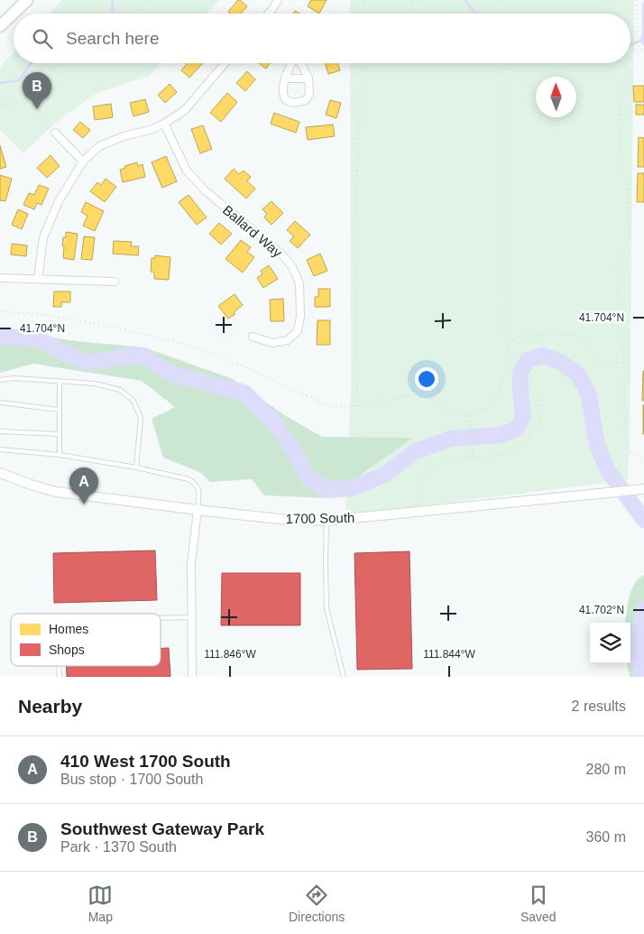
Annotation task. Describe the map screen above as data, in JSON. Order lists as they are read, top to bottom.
{
  "streets": {
    "street": ["Ballard Way", "1700 South"]
  },
  "legend": ["Homes", "Shops"],
  "north": "top",
  "page": {
    "search": "Search here",
    "pins": ["B", "A"],
    "heading": ["Nearby", "2 results"],
    "list": [
      {
        "mark": "A",
        "name": "410 West 1700 South",
        "note": "Bus stop · 1700 South",
        "value": "280 m"
      },
      {
        "mark": "B",
        "name": "Southwest Gateway Park",
        "note": "Park · 1370 South",
        "value": "360 m"
      }
    ],
    "nav": ["Map", "Directions", "Saved"]
  },
  "coordinates": [
    "41.704°N",
    "41.702°N",
    "111.846°W",
    "111.844°W"
  ]
}
